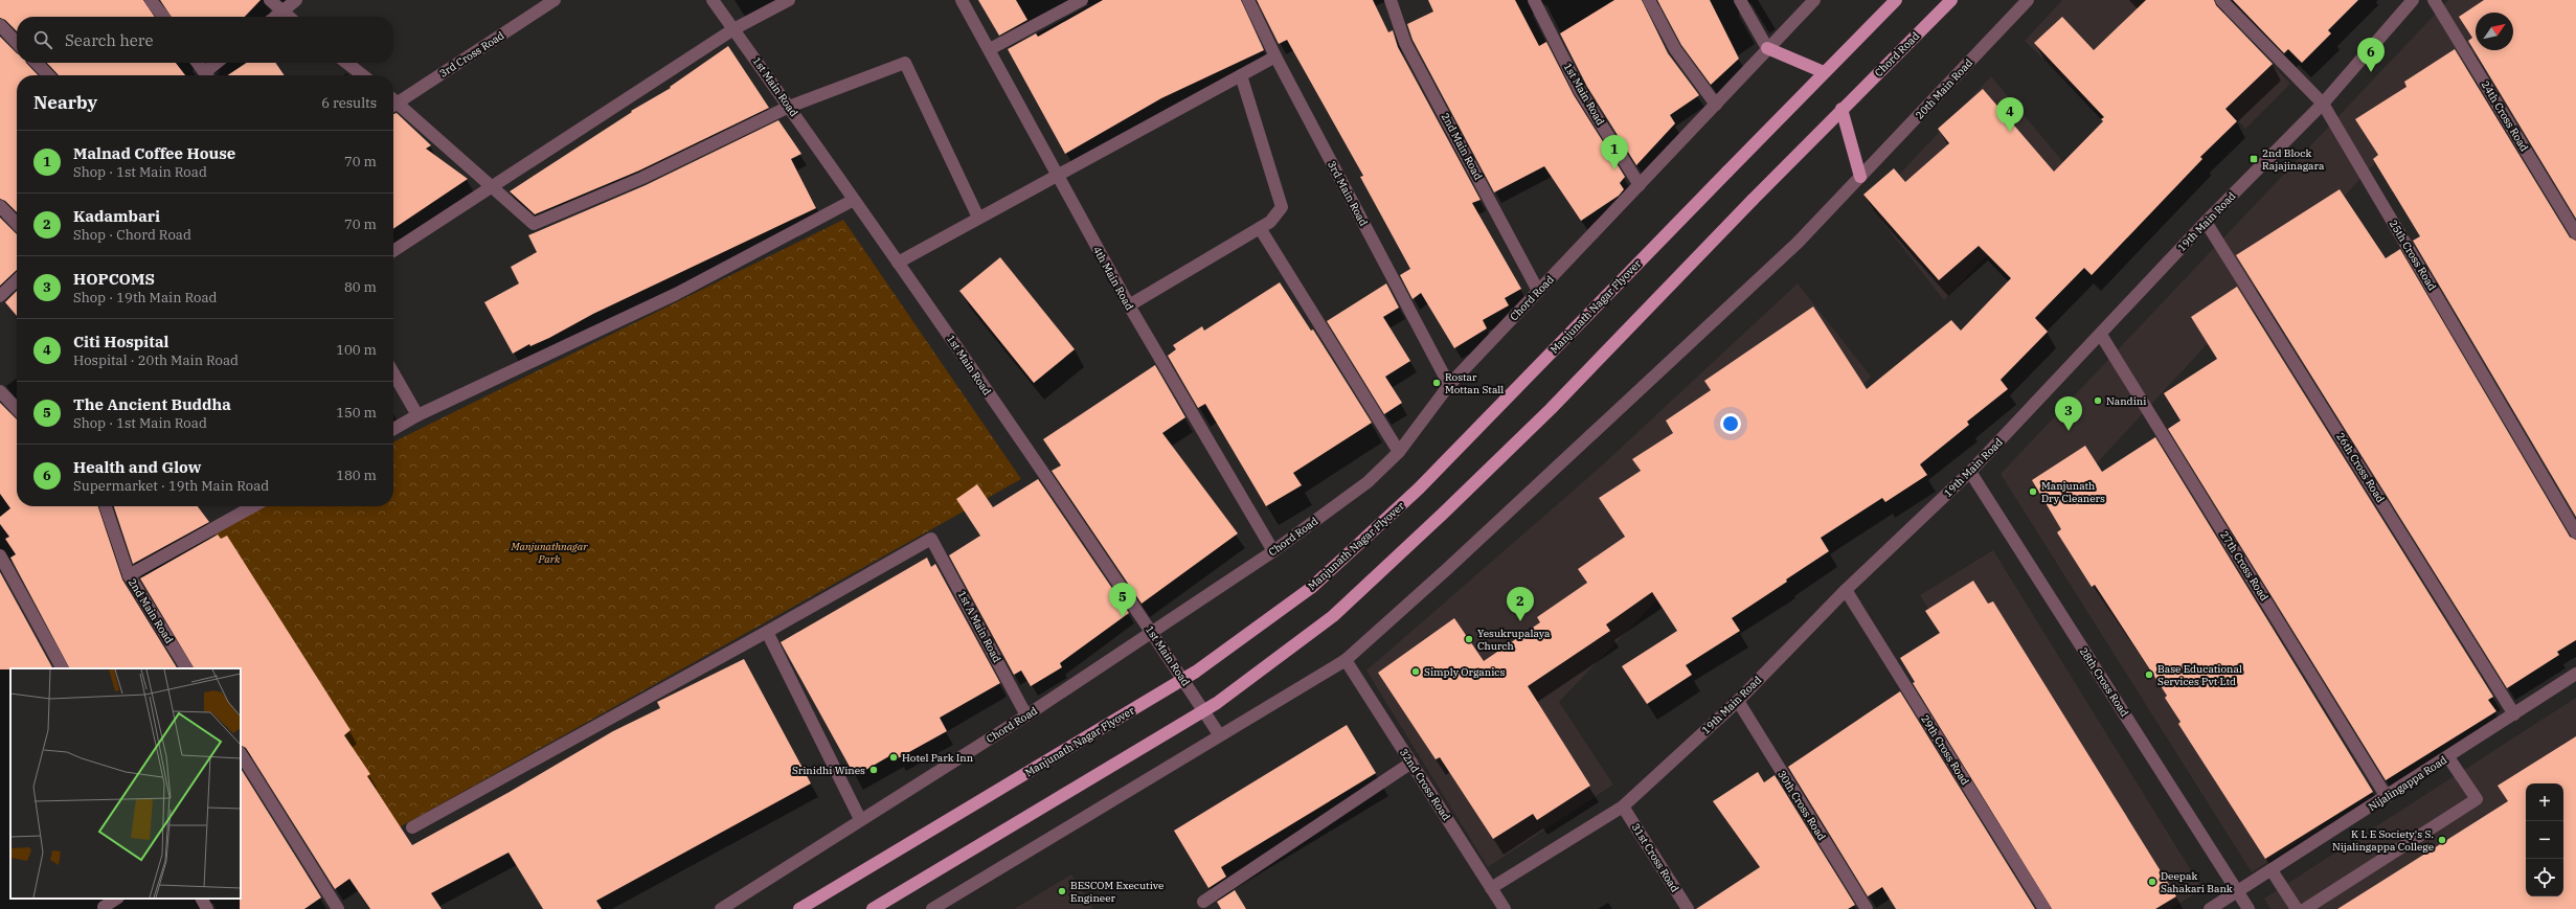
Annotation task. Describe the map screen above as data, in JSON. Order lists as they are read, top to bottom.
{
  "streets": {
    "main road": ["Chord Road", "Manjunath Nagar Flyover"],
    "street": [
      "3rd Cross Road",
      "1st Main Road",
      "20th Main Road",
      "24th Cross Road",
      "2nd Main Road",
      "3rd Main Road",
      "19th Main Road",
      "25th Cross Road",
      "4th Main Road",
      "26th Cross Road",
      "27th Cross Road",
      "1st A Main Road",
      "28th Cross Road",
      "29th Cross Road",
      "Nijalingappa Road",
      "32nd Cross Road",
      "30th Cross Road",
      "31st Cross Road"
    ]
  },
  "crossings": [
    ["Chord Road", "1st Main Road"],
    ["Chord Road", "2nd Main Road"],
    ["Chord Road", "3rd Main Road"],
    ["Chord Road", "4th Main Road"],
    ["Chord Road", "1st A Main Road"],
    ["19th Main Road", "25th Cross Road"],
    ["19th Main Road", "26th Cross Road"],
    ["19th Main Road", "27th Cross Road"],
    ["19th Main Road", "28th Cross Road"],
    ["19th Main Road", "29th Cross Road"],
    ["19th Main Road", "32nd Cross Road"],
    ["19th Main Road", "30th Cross Road"],
    ["19th Main Road", "31st Cross Road"],
    ["26th Cross Road", "Nijalingappa Road"],
    ["27th Cross Road", "Nijalingappa Road"],
    ["28th Cross Road", "Nijalingappa Road"]
  ],
  "parks": ["Manjunathnagar Park"],
  "places": {
    "transit": ["2nd Block Rajajinagara"],
    "other": [
      "Rostar Mottan Stall",
      "Nandini",
      "Manjunath Dry Cleaners",
      "Yesukrupalaya Church",
      "Simply Organics",
      "Base Educational Services Pvt Ltd",
      "Hotel Park Inn",
      "Srinidhi Wines",
      "K L E Society's S. Nijalingappa College",
      "Deepak Sahakari Bank",
      "BESCOM Executive Engineer"
    ]
  },
  "north": "top right",
  "page": {
    "search": "Search here",
    "pins": [
      "6",
      "4",
      "1",
      "3",
      "5",
      "2"
    ],
    "heading": ["Nearby", "6 results"],
    "list": [
      {
        "mark": "1",
        "name": "Malnad Coffee House",
        "note": "Shop · 1st Main Road",
        "value": "70 m"
      },
      {
        "mark": "2",
        "name": "Kadambari",
        "note": "Shop · Chord Road",
        "value": "70 m"
      },
      {
        "mark": "3",
        "name": "HOPCOMS",
        "note": "Shop · 19th Main Road",
        "value": "80 m"
      },
      {
        "mark": "4",
        "name": "Citi Hospital",
        "note": "Hospital · 20th Main Road",
        "value": "100 m"
      },
      {
        "mark": "5",
        "name": "The Ancient Buddha",
        "note": "Shop · 1st Main Road",
        "value": "150 m"
      },
      {
        "mark": "6",
        "name": "Health and Glow",
        "note": "Supermarket · 19th Main Road",
        "value": "180 m"
      }
    ],
    "map_buttons": ["+", "−"]
  }
}
